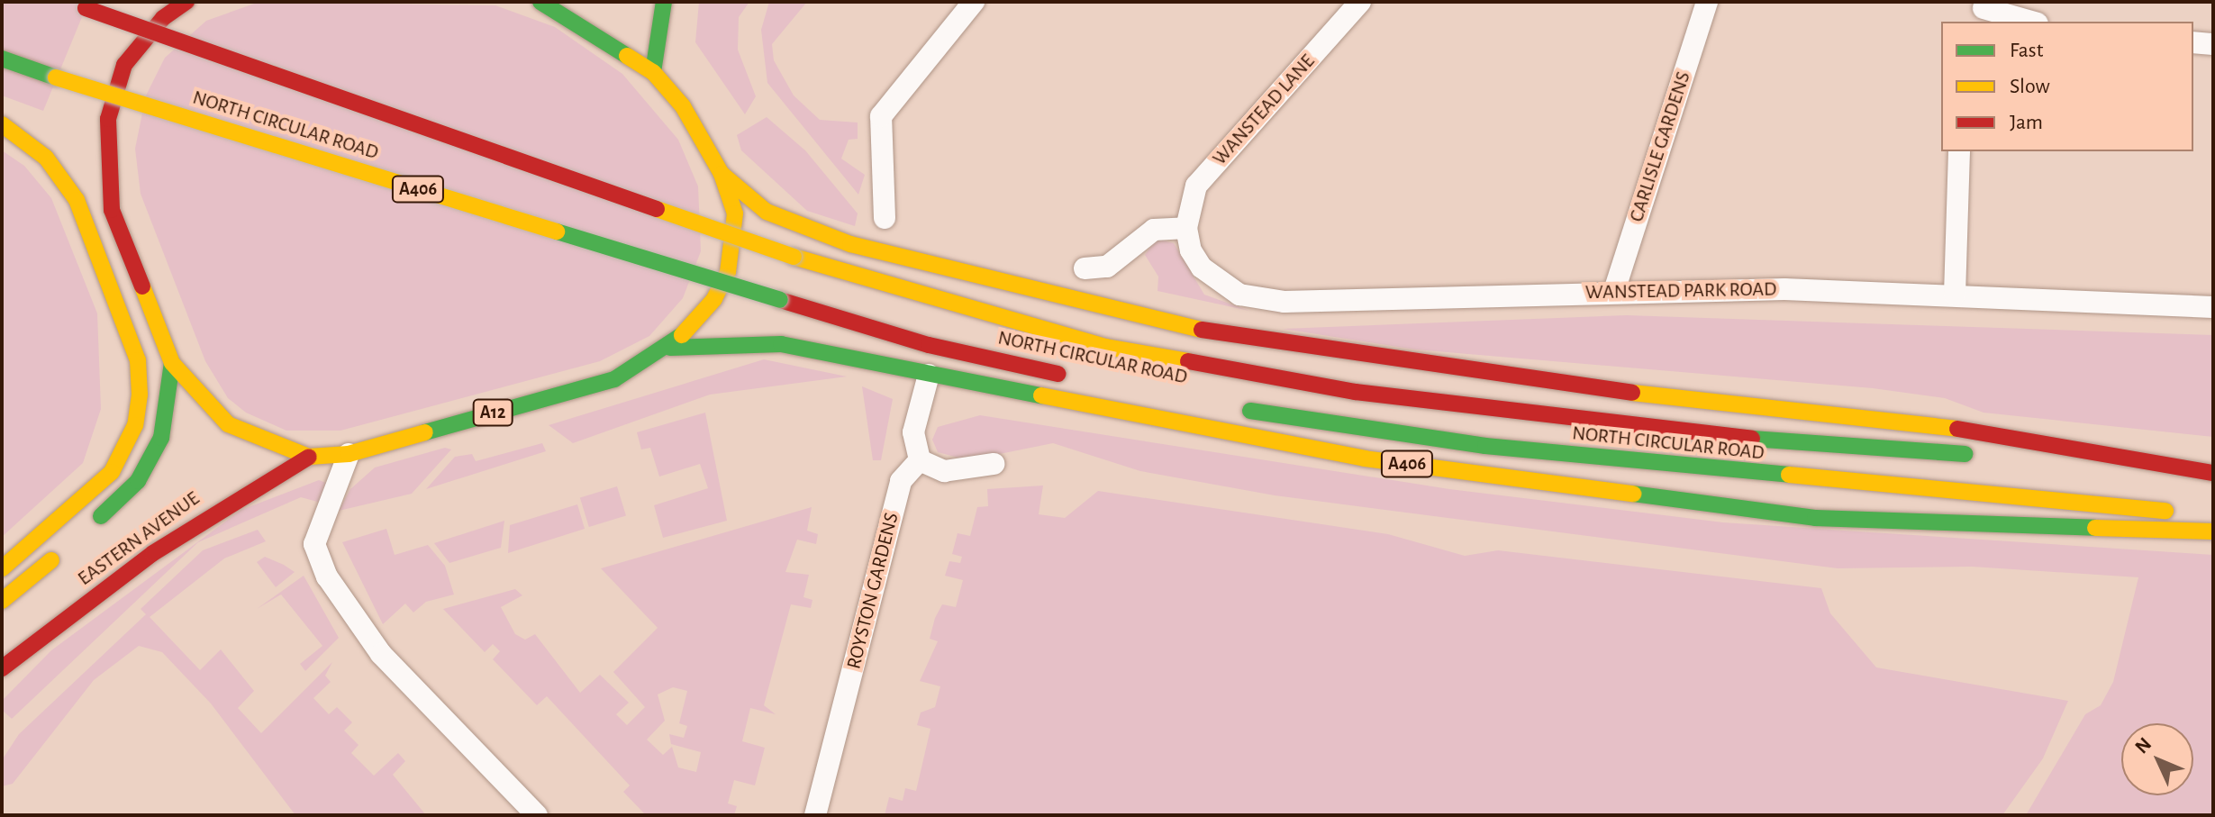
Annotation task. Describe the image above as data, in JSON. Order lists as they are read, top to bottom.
{
  "streets": {
    "highway": [
      "NORTH CIRCULAR ROAD",
      "A406",
      "A12",
      "EASTERN AVENUE"
    ],
    "street": [
      "WANSTEAD LANE",
      "CARLISLE GARDENS",
      "WANSTEAD PARK ROAD",
      "ROYSTON GARDENS"
    ]
  },
  "crossings": [
    ["WANSTEAD LANE", "WANSTEAD PARK ROAD"],
    ["CARLISLE GARDENS", "WANSTEAD PARK ROAD"],
    ["A406", "A12"],
    ["A12", "EASTERN AVENUE"]
  ],
  "legend": ["Fast", "Slow", "Jam"],
  "north": "top left"
}
